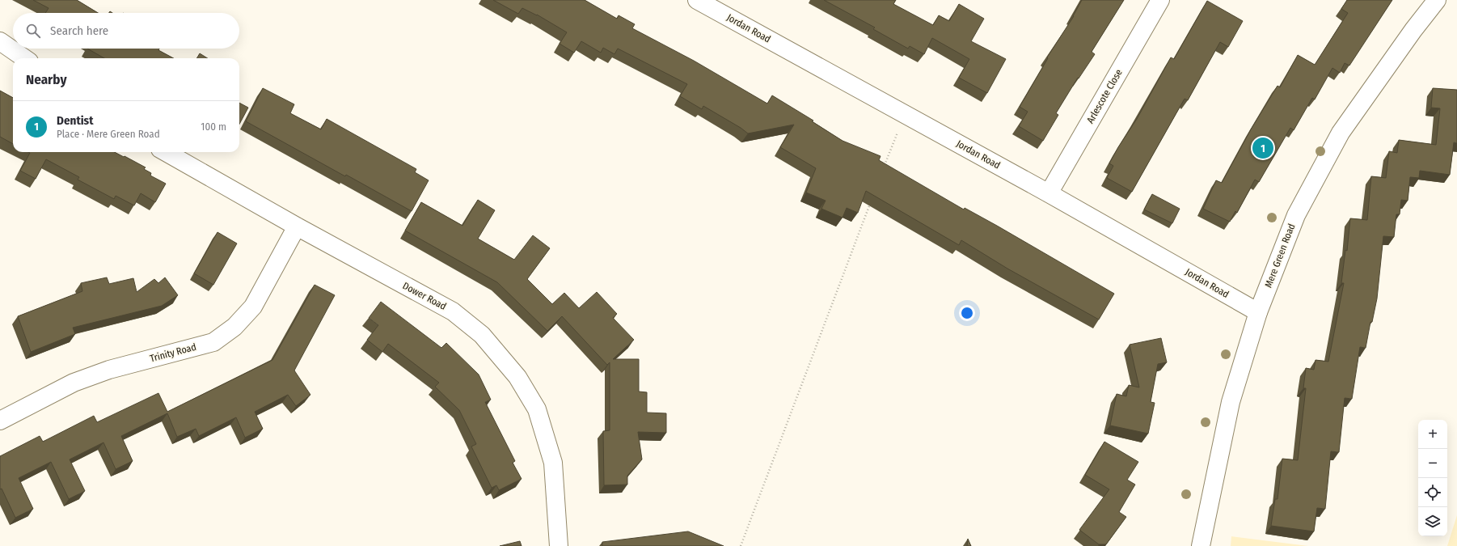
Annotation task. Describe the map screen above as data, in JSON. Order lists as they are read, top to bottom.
{
  "streets": {
    "street": [
      "Jordan Road",
      "Arlescote Close",
      "Mere Green Road",
      "Dower Road",
      "Trinity Road"
    ]
  },
  "crossings": [
    ["Jordan Road", "Arlescote Close"],
    ["Jordan Road", "Mere Green Road"],
    ["Dower Road", "Trinity Road"]
  ],
  "page": {
    "search": "Search here",
    "heading": "Nearby",
    "list": [
      {
        "mark": "1",
        "name": "Dentist",
        "note": "Place · Mere Green Road",
        "value": "100 m"
      }
    ],
    "pins": "1",
    "map_buttons": ["+", "−"]
  }
}
